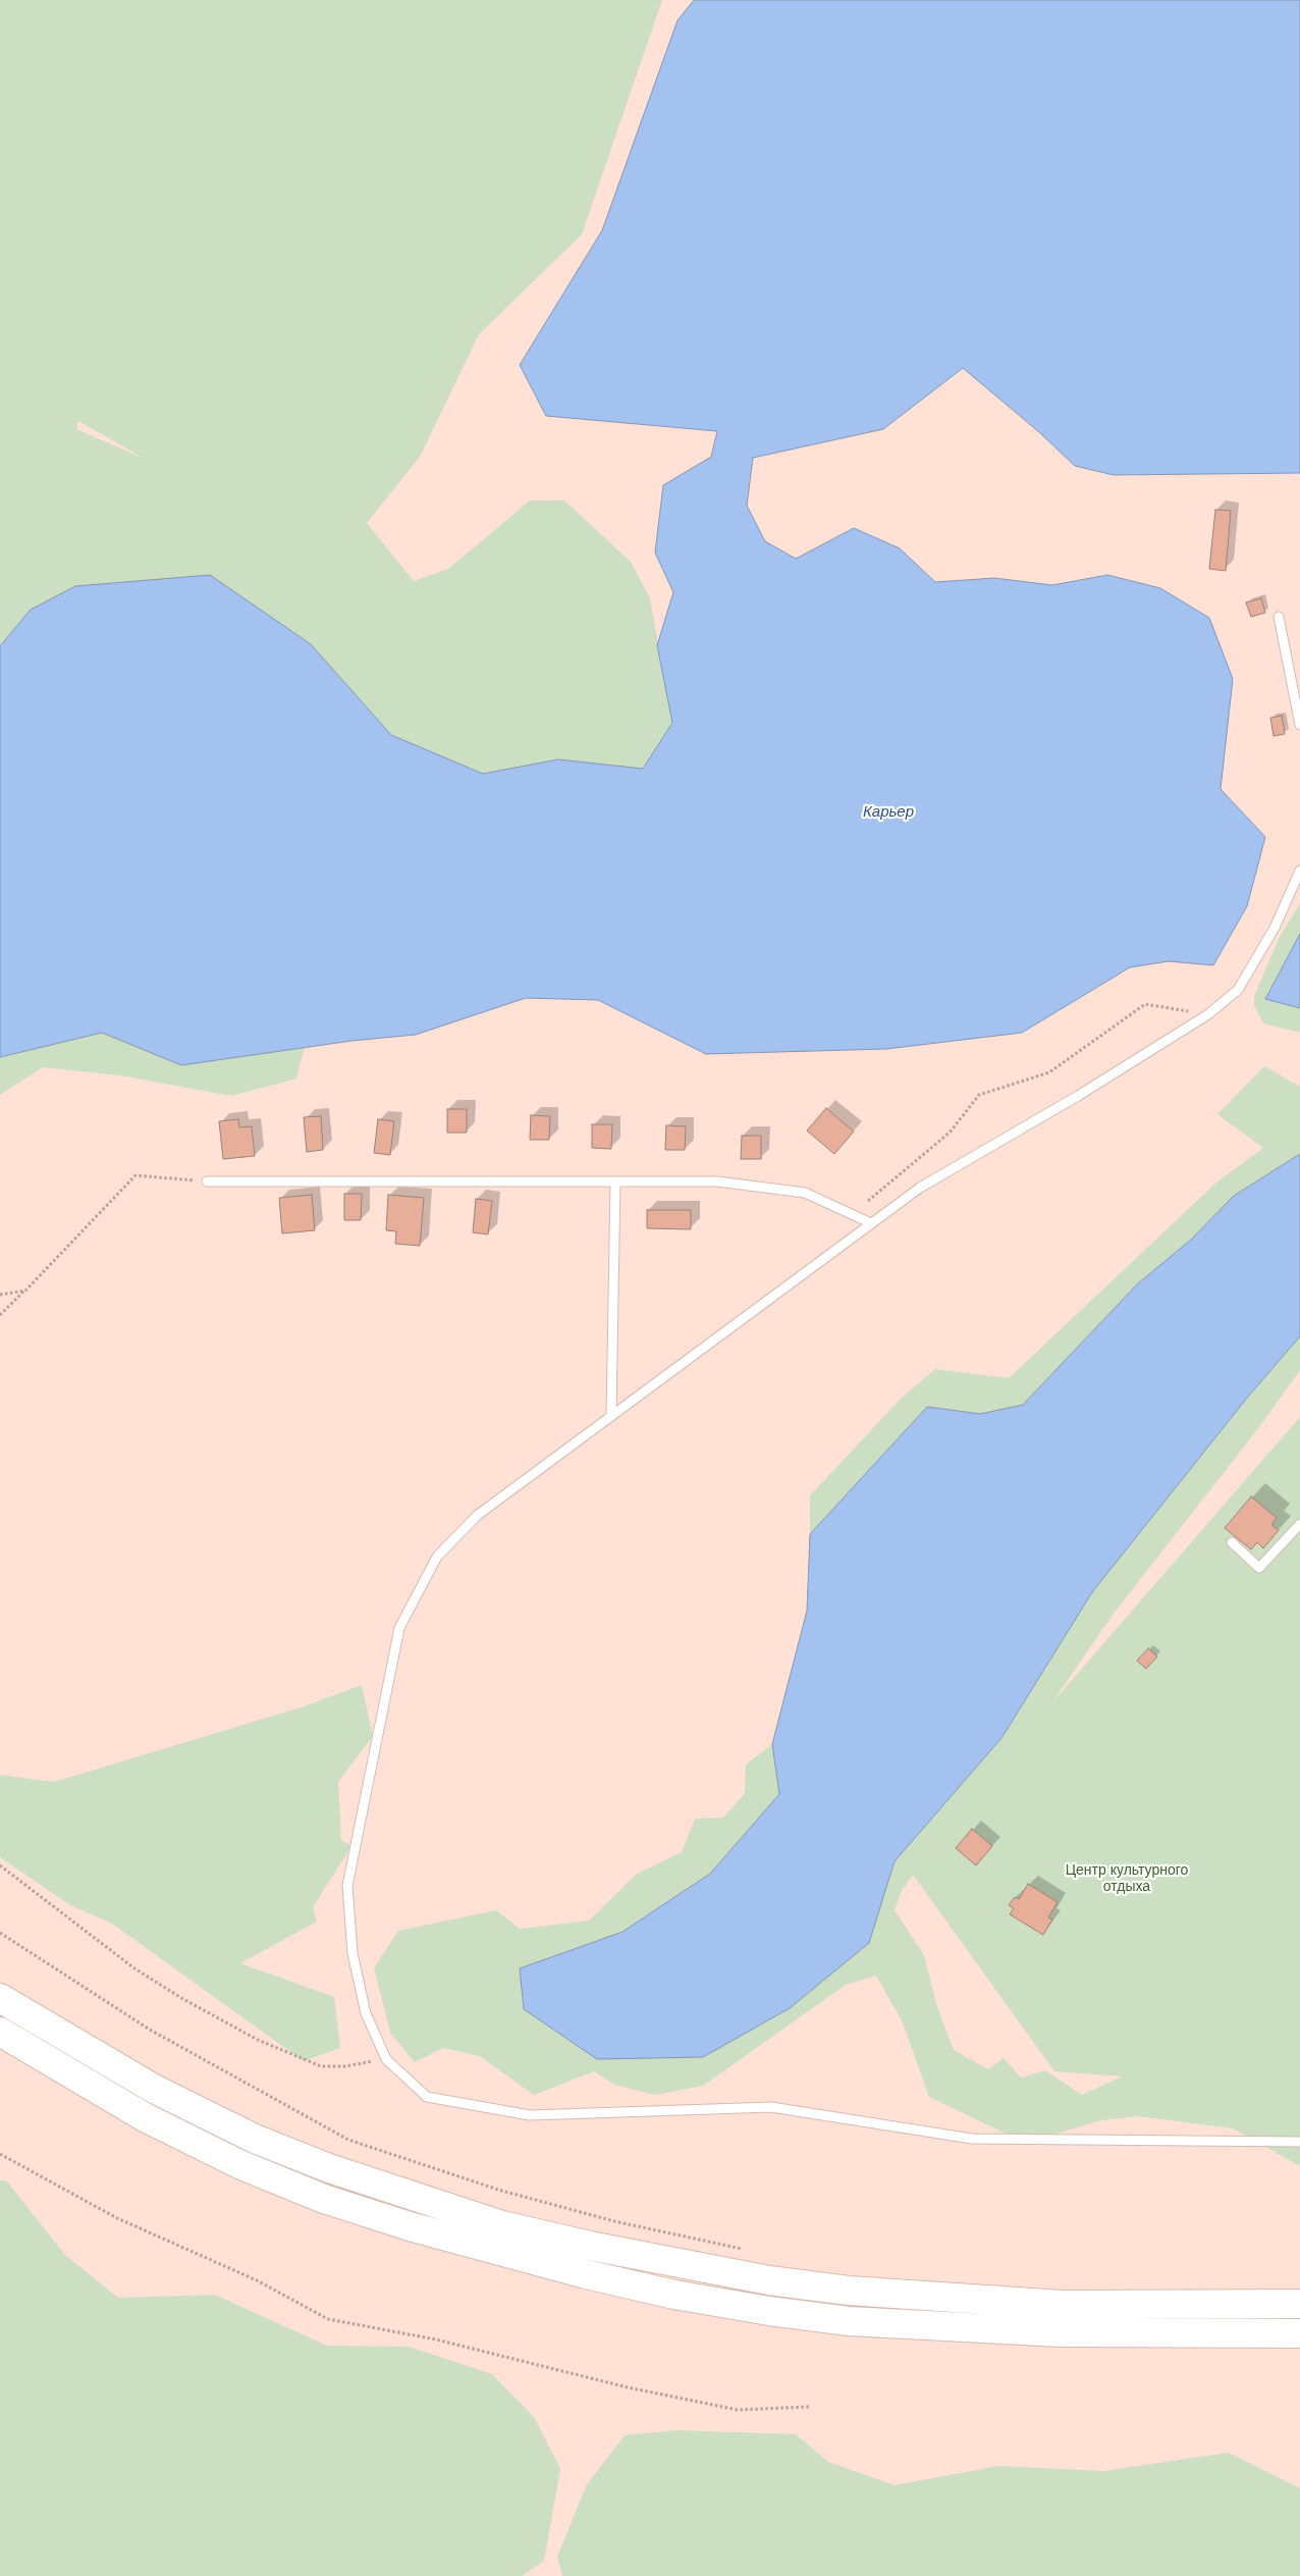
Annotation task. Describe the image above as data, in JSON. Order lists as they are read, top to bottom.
{
  "water": ["Карьер"],
  "parks": ["Центр культурного отдыха"]
}
